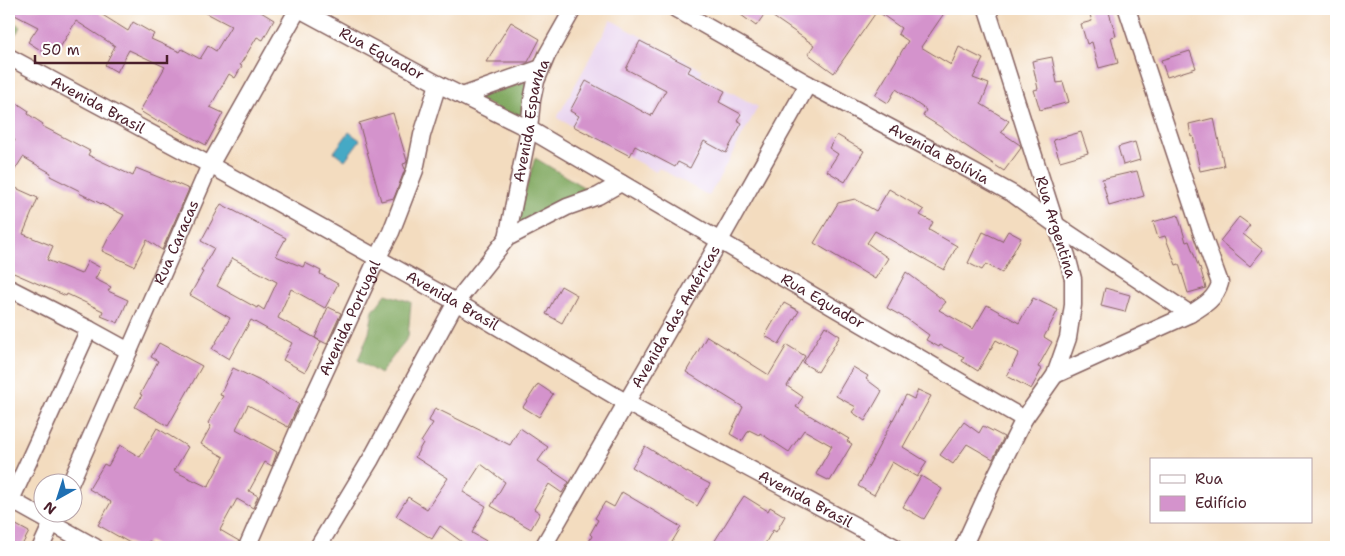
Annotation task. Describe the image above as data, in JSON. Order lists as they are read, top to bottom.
{
  "streets": {
    "street": [
      "Rua Equador",
      "Avenida Brasil",
      "Avenida Espanha",
      "Avenida Bolívia",
      "Rua Argentina",
      "Rua Caracas",
      "Avenida das Américas",
      "Avenida Portugal"
    ]
  },
  "crossings": [
    ["Rua Equador", "Avenida Espanha"],
    ["Rua Equador", "Rua Argentina"],
    ["Rua Equador", "Rua Caracas"],
    ["Rua Equador", "Avenida das Américas"],
    ["Rua Equador", "Avenida Portugal"],
    ["Avenida Brasil", "Rua Caracas"],
    ["Avenida Brasil", "Avenida das Américas"],
    ["Avenida Brasil", "Avenida Portugal"],
    ["Avenida Bolívia", "Rua Argentina"],
    ["Avenida Bolívia", "Avenida das Américas"]
  ],
  "legend": ["Rua", "Edifício"],
  "scale_bar": "50 m",
  "north": "bottom left"
}
